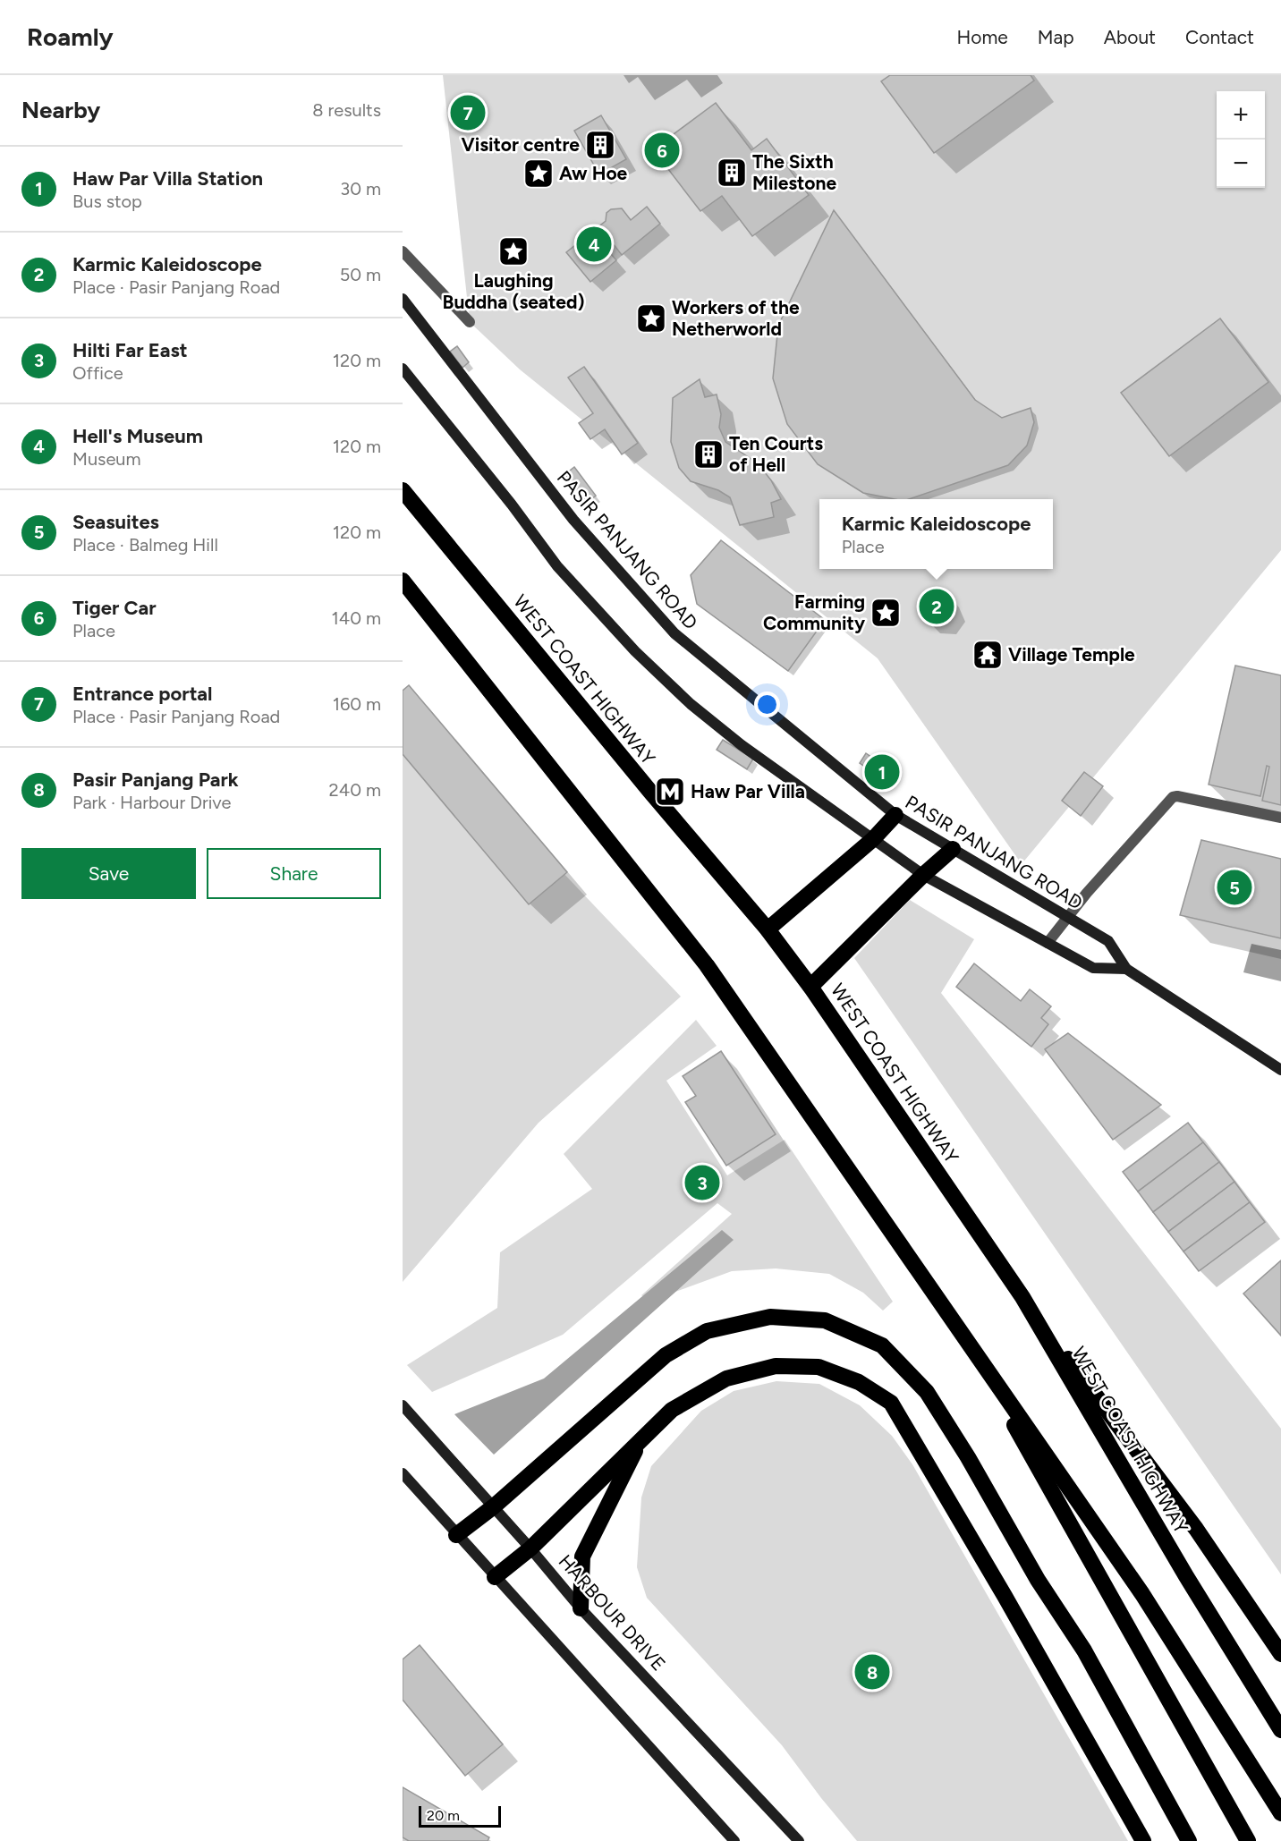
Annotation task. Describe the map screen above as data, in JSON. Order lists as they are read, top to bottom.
{
  "streets": {
    "highway": ["WEST COAST HIGHWAY"],
    "main road": ["PASIR PANJANG ROAD", "HARBOUR DRIVE"]
  },
  "places": {
    "building": ["Visitor centre", "The Sixth Milestone", "Ten Courts of Hell"],
    "place": [
      "Aw Hoe",
      "Laughing Buddha (seated)",
      "Workers of the Netherworld",
      "Farming Community"
    ],
    "temple": ["Village Temple"],
    "metro station": ["Haw Par Villa"]
  },
  "scale_bar": "20 m",
  "page": {
    "header": "Roamly",
    "nav": [
      "Home",
      "Map",
      "About",
      "Contact"
    ],
    "heading": ["Nearby", "8 results"],
    "map_buttons": ["+", "−"],
    "pins": [
      "7",
      "6",
      "4",
      "2",
      "1",
      "5",
      "3",
      "8"
    ],
    "list": [
      {
        "mark": "1",
        "name": "Haw Par Villa Station",
        "note": "Bus stop",
        "value": "30 m"
      },
      {
        "mark": "2",
        "name": "Karmic Kaleidoscope",
        "note": "Place · Pasir Panjang Road",
        "value": "50 m"
      },
      {
        "mark": "3",
        "name": "Hilti Far East",
        "note": "Office",
        "value": "120 m"
      },
      {
        "mark": "4",
        "name": "Hell's Museum",
        "note": "Museum",
        "value": "120 m"
      },
      {
        "mark": "5",
        "name": "Seasuites",
        "note": "Place · Balmeg Hill",
        "value": "120 m"
      },
      {
        "mark": "6",
        "name": "Tiger Car",
        "note": "Place",
        "value": "140 m"
      },
      {
        "mark": "7",
        "name": "Entrance portal",
        "note": "Place · Pasir Panjang Road",
        "value": "160 m"
      },
      {
        "mark": "8",
        "name": "Pasir Panjang Park",
        "note": "Park · Harbour Drive",
        "value": "240 m"
      }
    ],
    "popup": ["Karmic Kaleidoscope", "Place"],
    "buttons": ["Save", "Share"],
    "scale": "20 m"
  }
}
